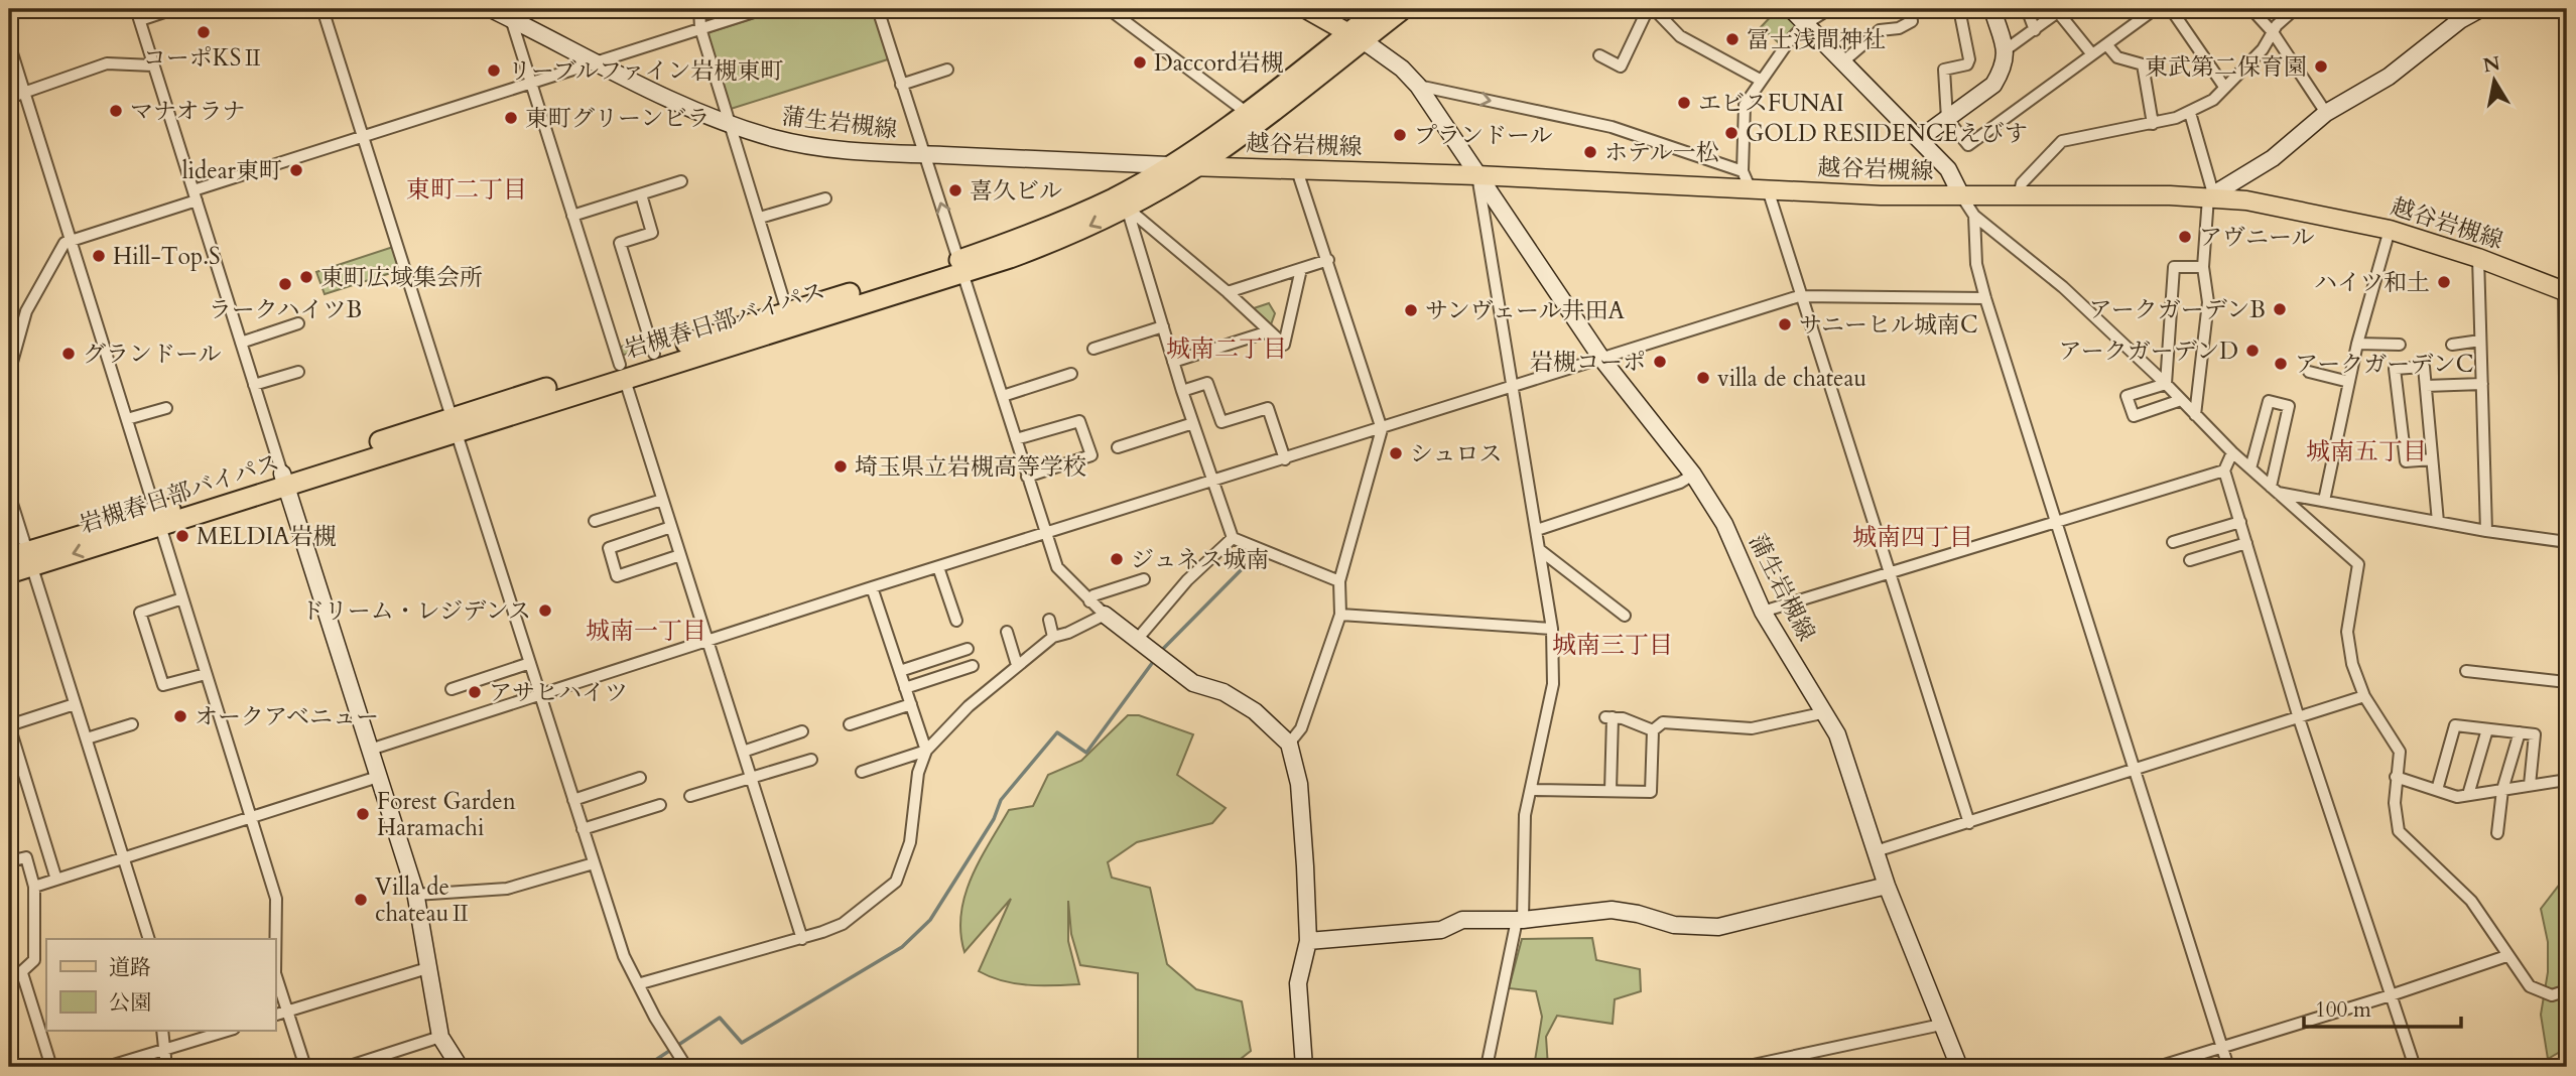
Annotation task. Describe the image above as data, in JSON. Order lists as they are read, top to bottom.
{
  "streets": {
    "highway": ["岩槻春日部バイパス"],
    "main road": ["越谷岩槻線"],
    "street": ["蒲生岩槻線"]
  },
  "crossings": [
    ["蒲生岩槻線", "越谷岩槻線"],
    ["蒲生岩槻線", "岩槻春日部バイパス"],
    ["越谷岩槻線", "岩槻春日部バイパス"]
  ],
  "districts": [
    "東町二丁目",
    "城南二丁目",
    "城南五丁目",
    "城南四丁目",
    "城南一丁目",
    "城南三丁目"
  ],
  "places": [
    "コーポKSⅡ",
    "冨士浅間神社",
    "Daccord岩槻",
    "東武第二保育園",
    "リーブルファイン岩槻東町",
    "エビスFUNAI",
    "マナオラナ",
    "東町グリーンビラ",
    "GOLD RESIDENCEえびす",
    "プランドール",
    "ホテル一松",
    "lidear東町",
    "喜久ビル",
    "アヴニール",
    "Hill-Top.S",
    "東町広域集会所",
    "ハイツ和土",
    "ラークハイツB",
    "アークガーデンB",
    "サンヴェール井田A",
    "サニーヒル城南C",
    "アークガーデンD",
    "グランドール",
    "岩槻コーポ",
    "アークガーデンC",
    "villa de chateau",
    "シュロス",
    "埼玉県立岩槻高等学校",
    "MELDIA岩槻",
    "ジュネス城南",
    "ドリーム・レジデンス",
    "アサヒハイツ",
    "オークアベニュー",
    "Forest Garden Haramachi",
    "Villa de chateauⅡ"
  ],
  "legend": ["道路", "公園"],
  "scale_bar": "100 m",
  "north": "top"
}
